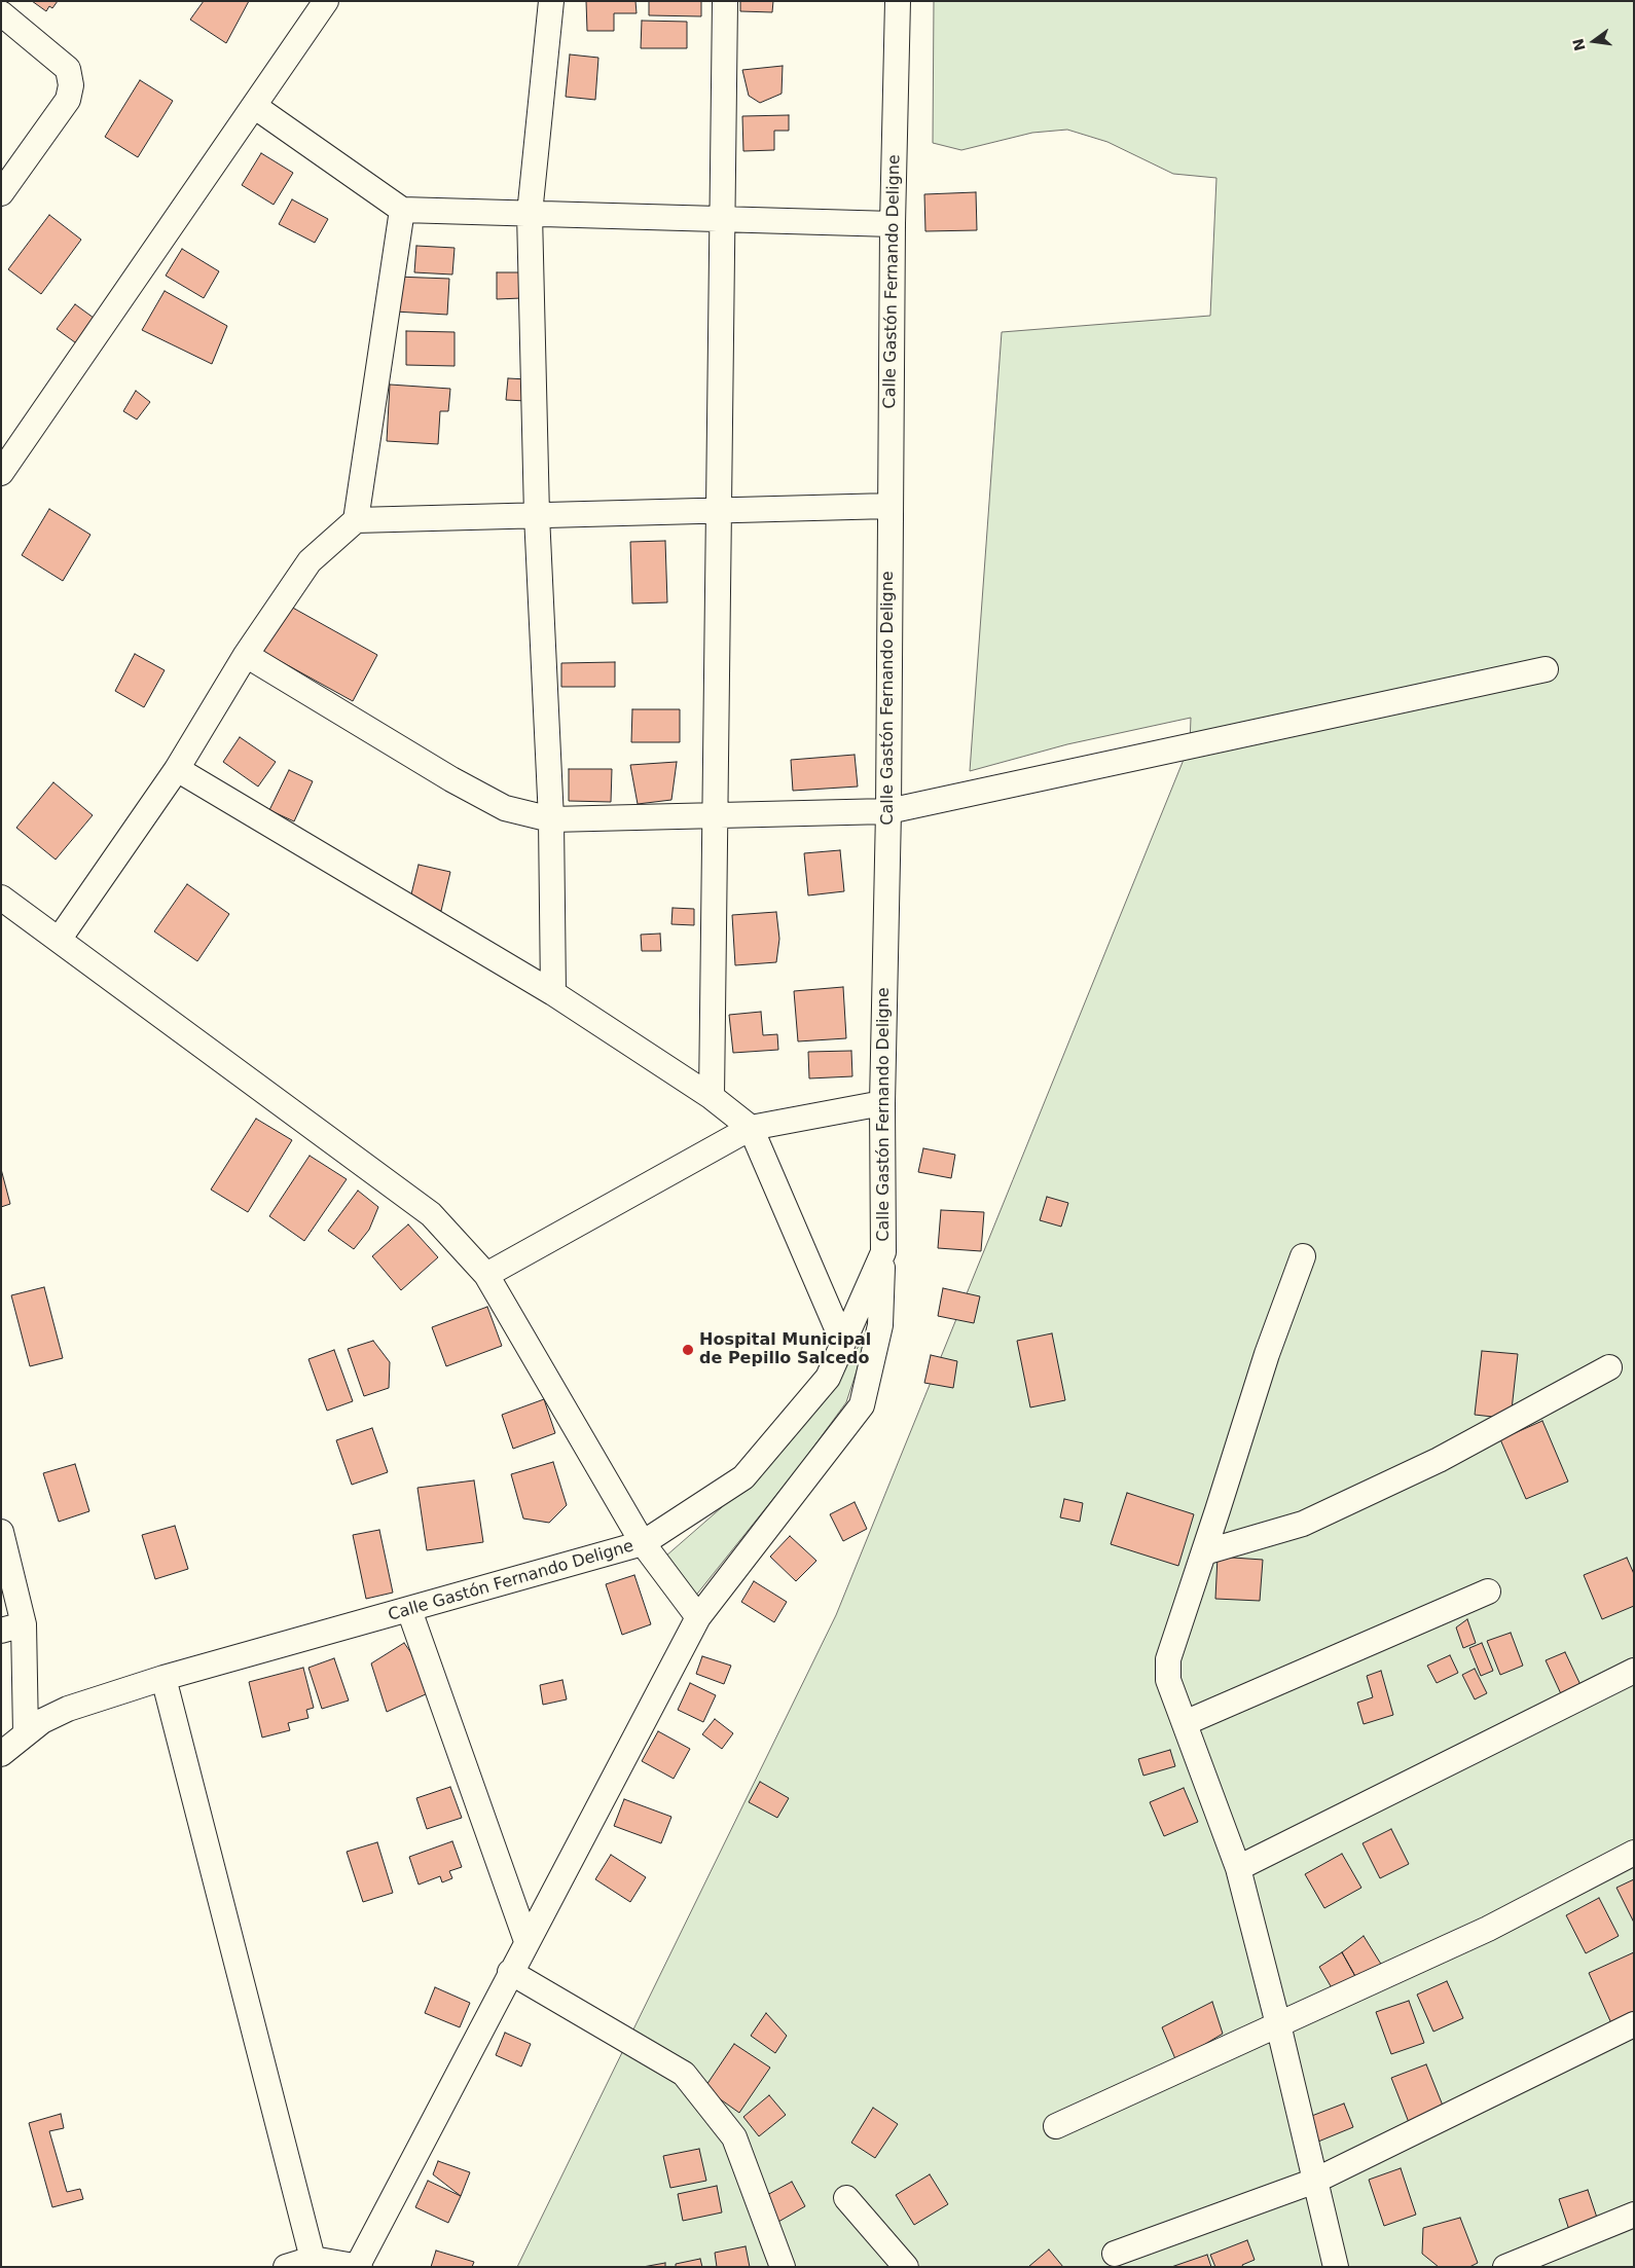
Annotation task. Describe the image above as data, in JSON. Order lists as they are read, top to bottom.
{
  "streets": {
    "street": ["Calle Gastón Fernando Deligne"]
  },
  "places": ["Hospital Municipal de Pepillo Salcedo"],
  "north": "left"
}
